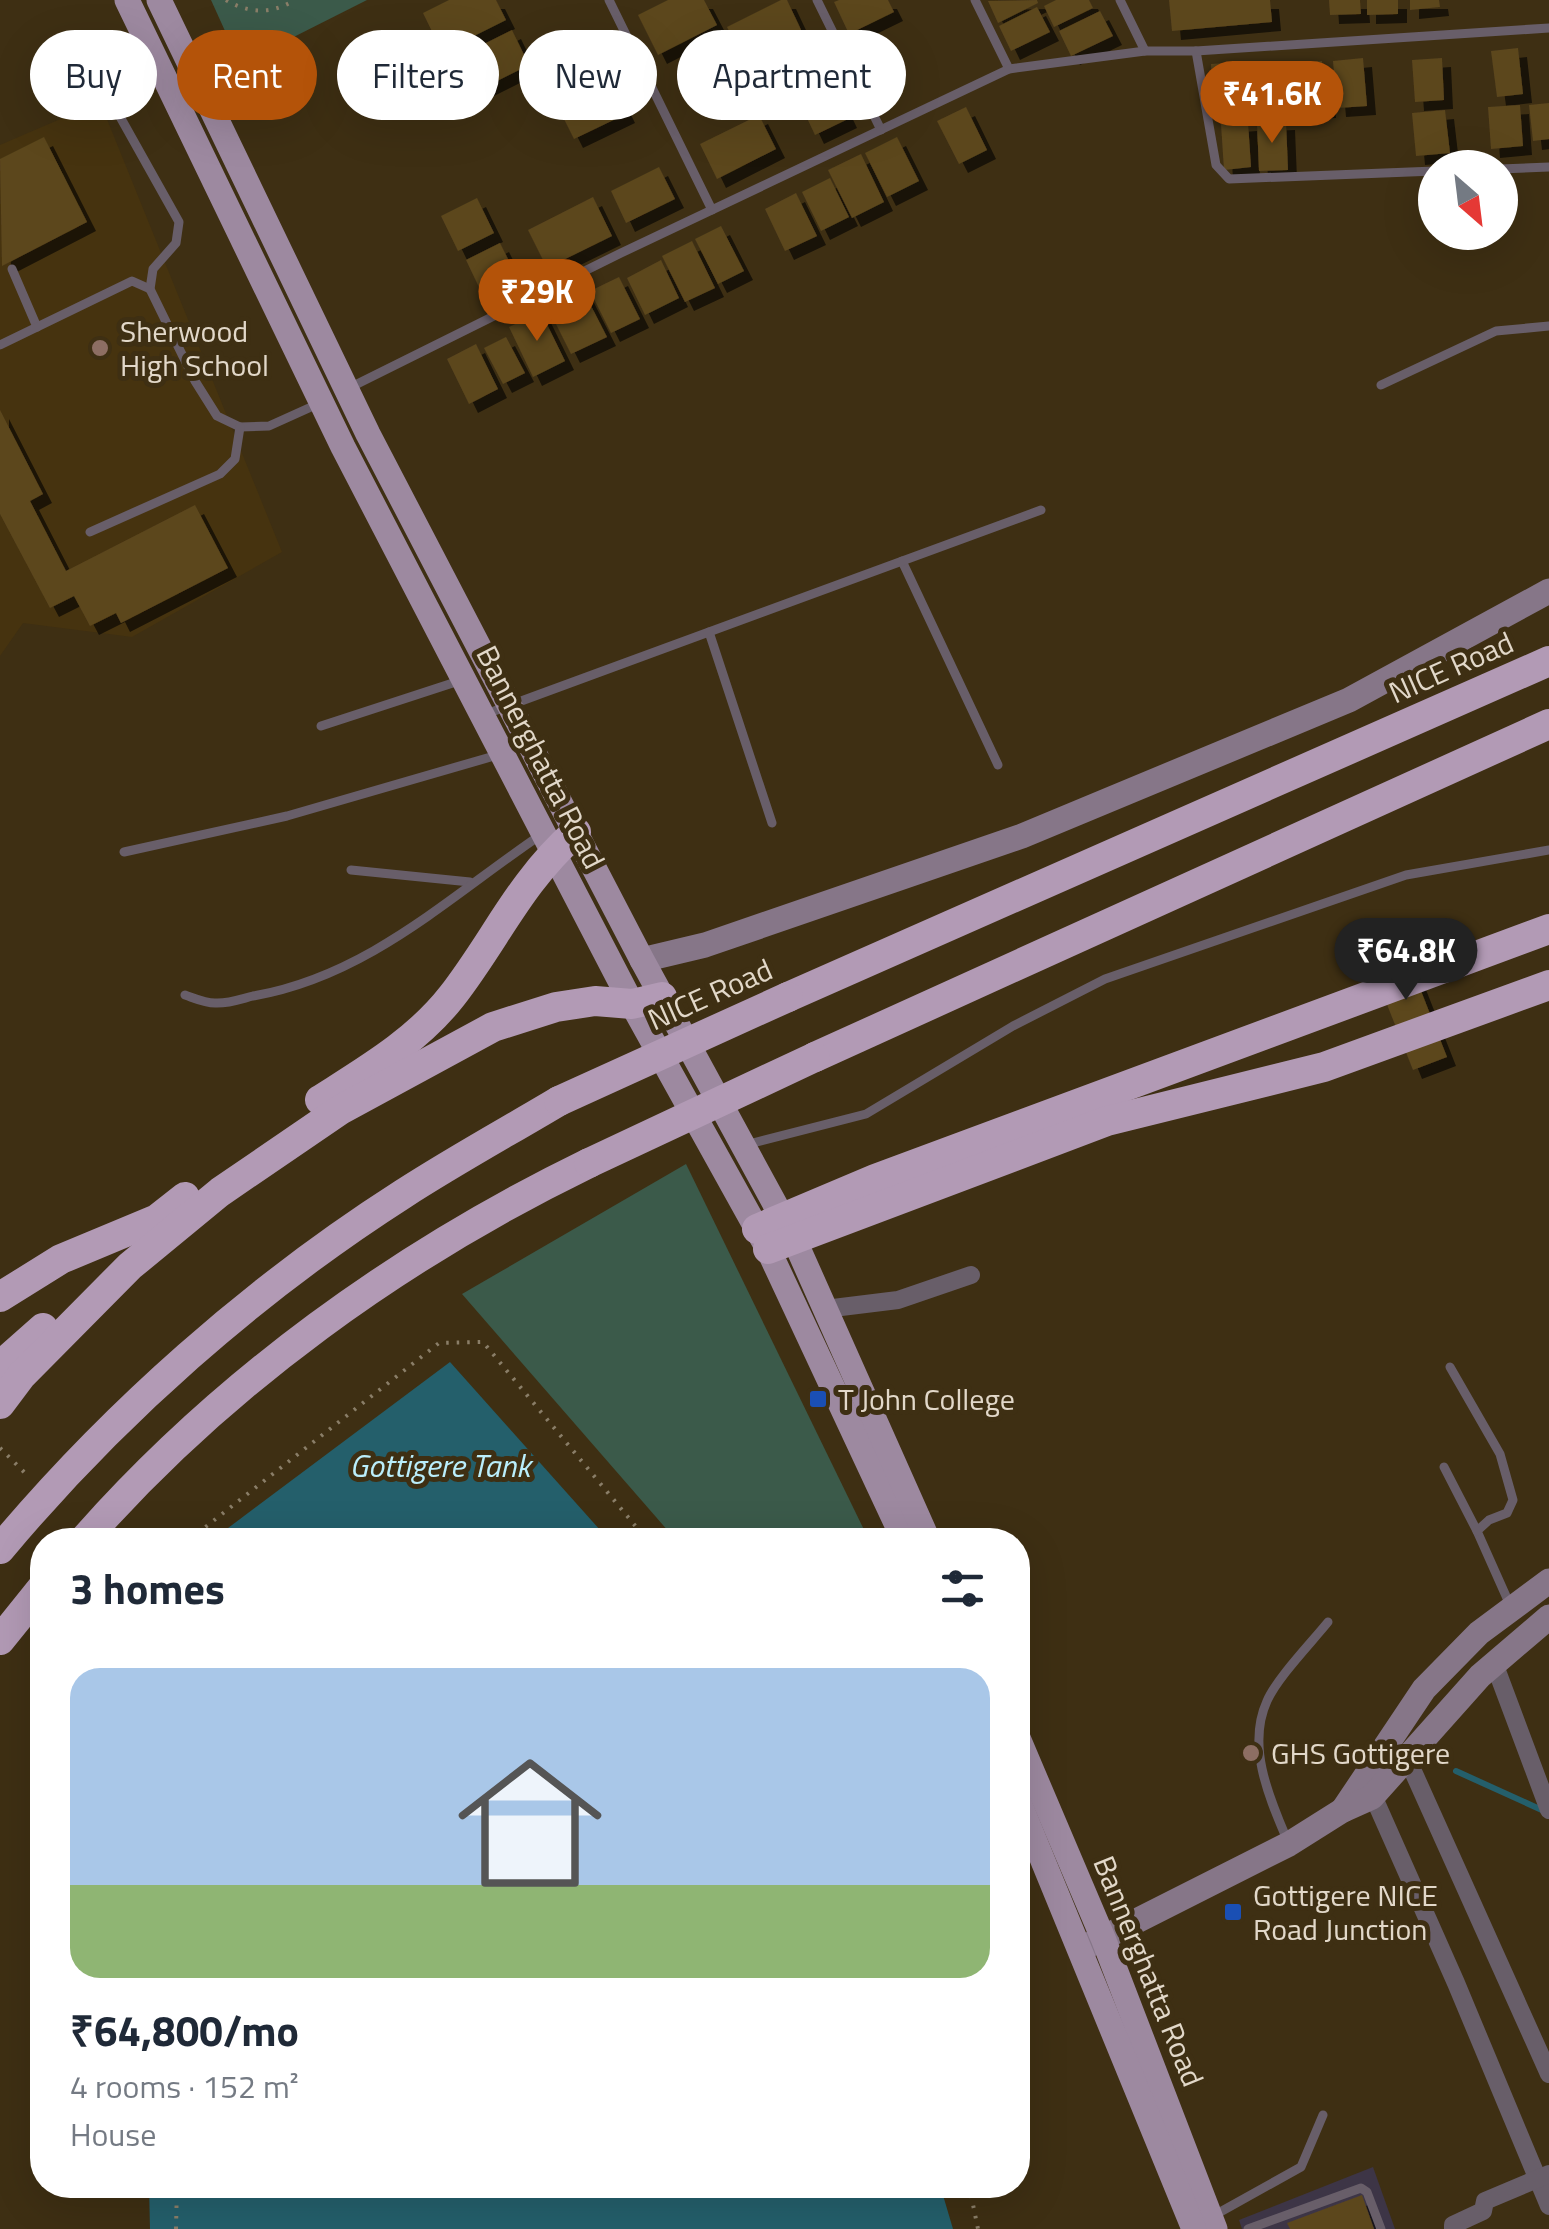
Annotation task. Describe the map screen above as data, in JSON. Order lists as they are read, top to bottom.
{
  "streets": {
    "highway": ["NICE Road"],
    "main road": ["Bannerghatta Road"]
  },
  "water": ["Gottigere Tank"],
  "places": {
    "other": ["Sherwood High School", "GHS Gottigere"],
    "transit": ["T John College", "Gottigere NICE Road Junction"]
  },
  "north": "bottom right",
  "page": {
    "chip": [
      "Buy",
      "Rent",
      "Filters",
      "New",
      "Apartment"
    ],
    "price": ["₹41.6K", "₹29K", "₹64.8K"],
    "heading": "3 homes",
    "list": [
      {
        "name": "₹64,800/mo",
        "note": "4 rooms · 152 m² · House"
      }
    ]
  }
}
